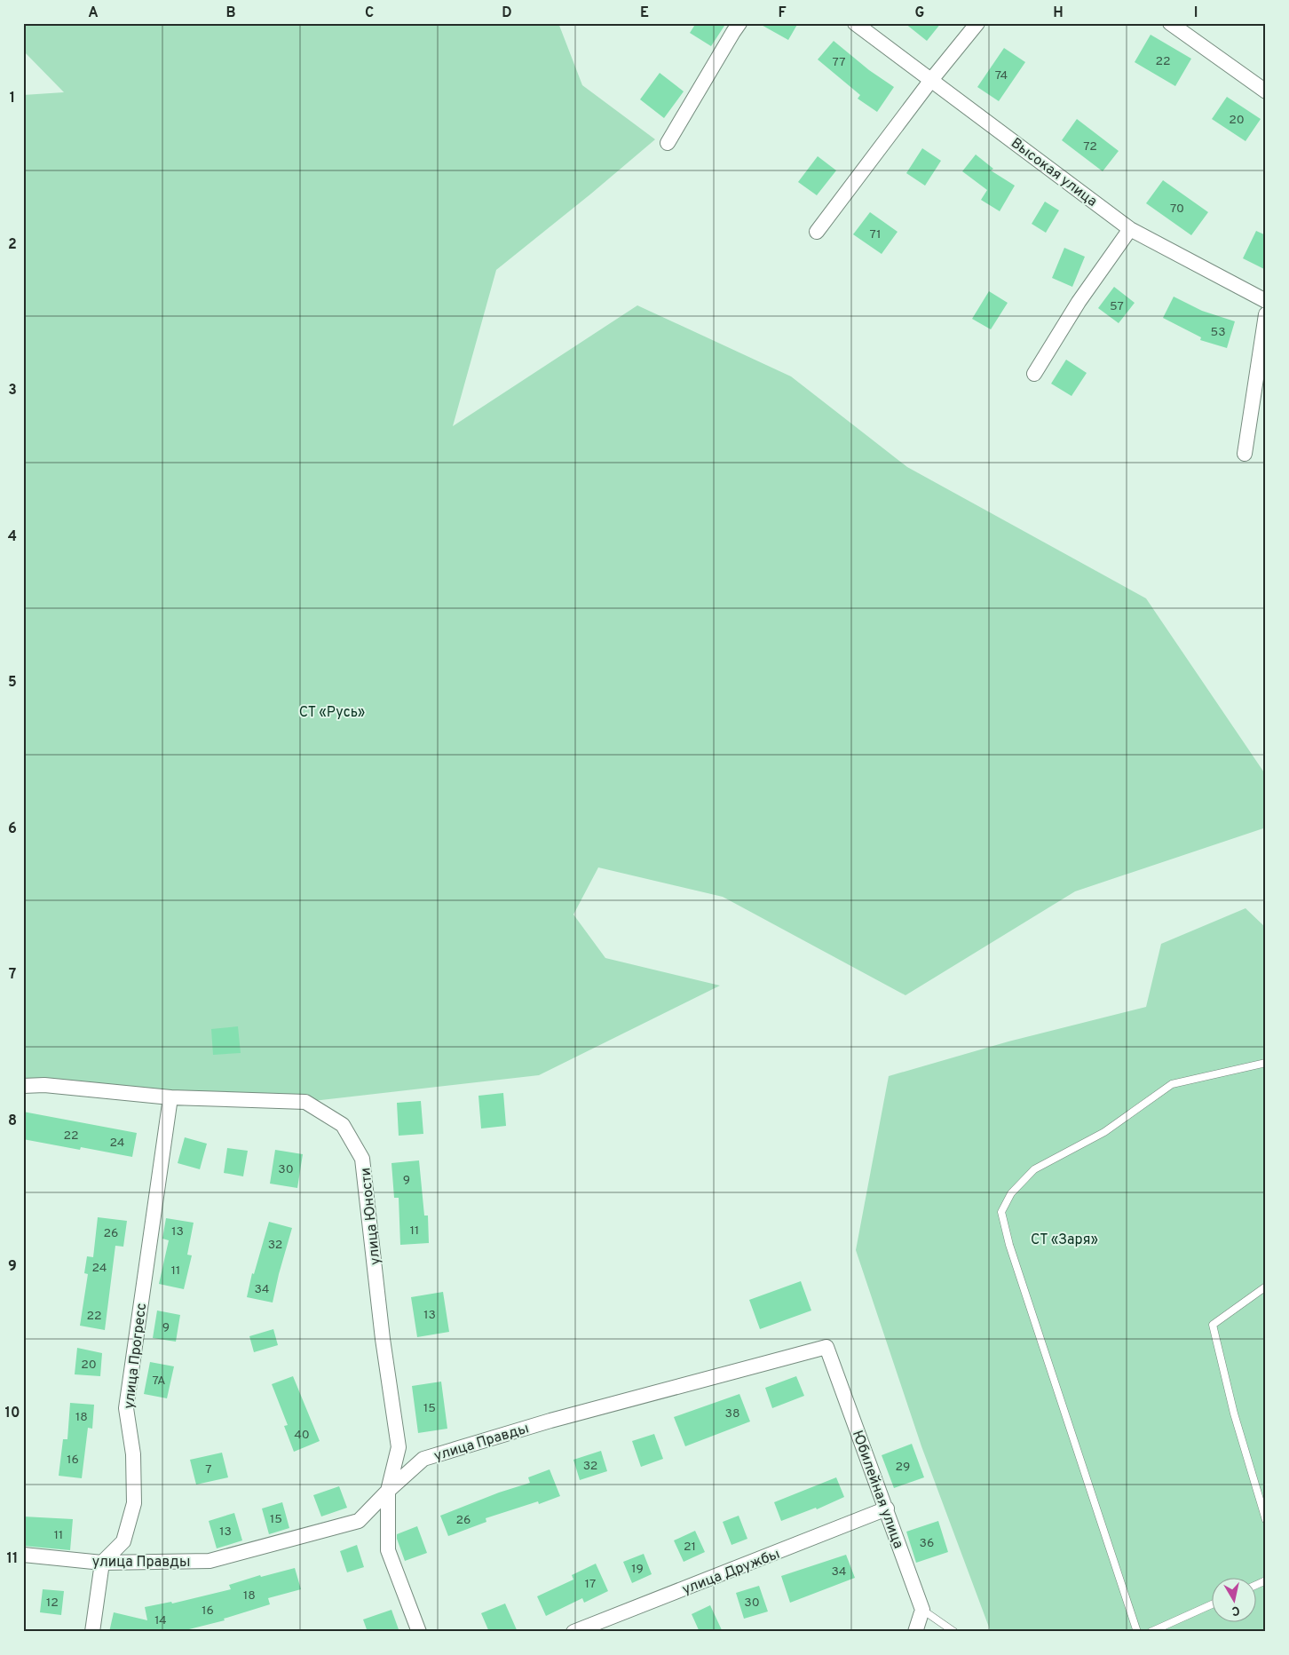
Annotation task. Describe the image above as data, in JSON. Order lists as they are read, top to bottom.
{
  "streets": {
    "street": [
      "Высокая улица",
      "улица Юности",
      "улица Прогресс",
      "улица Правды",
      "Юбилейная улица",
      "улица Дружбы"
    ]
  },
  "crossings": [
    ["улица Юности", "улица Прогресс"],
    ["улица Юности", "улица Правды"],
    ["улица Прогресс", "улица Правды"],
    ["улица Правды", "Юбилейная улица"],
    ["Юбилейная улица", "улица Дружбы"]
  ],
  "parks": ["СТ «Русь»", "СТ «Заря»"],
  "house_numbers": [
    "22",
    "77",
    "74",
    "20",
    "72",
    "70",
    "71",
    "57",
    "53",
    "22",
    "24",
    "30",
    "9",
    "11",
    "13",
    "26",
    "32",
    "24",
    "11",
    "34",
    "13",
    "22",
    "9",
    "20",
    "7А",
    "15",
    "38",
    "18",
    "40",
    "16",
    "32",
    "29",
    "7",
    "15",
    "26",
    "13",
    "11",
    "36",
    "21",
    "19",
    "34",
    "17",
    "18",
    "12",
    "30",
    "16",
    "14"
  ],
  "north": "bottom",
  "grid": {
    "columns": [
      "A",
      "B",
      "C",
      "D",
      "E",
      "F",
      "G",
      "H",
      "I"
    ],
    "rows": [
      "1",
      "2",
      "3",
      "4",
      "5",
      "6",
      "7",
      "8",
      "9",
      "10",
      "11"
    ]
  }
}
